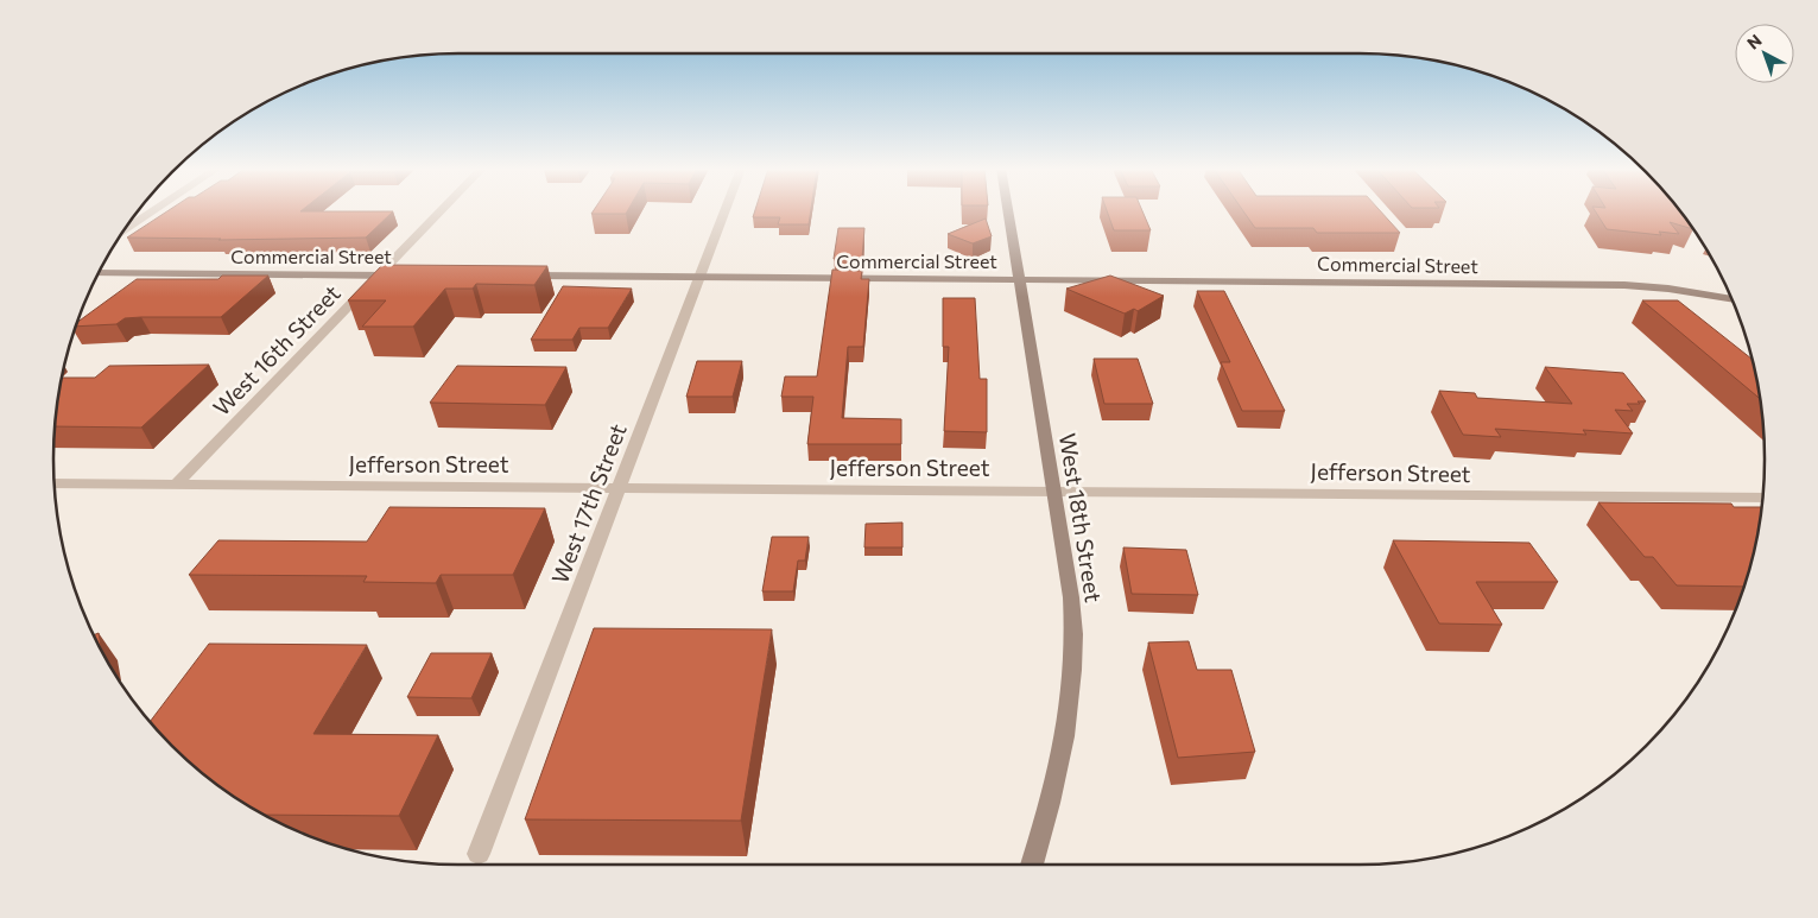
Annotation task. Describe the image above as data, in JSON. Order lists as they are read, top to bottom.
{
  "streets": {
    "street": [
      "Commercial Street",
      "West 16th Street",
      "Jefferson Street",
      "West 17th Street",
      "West 18th Street"
    ]
  },
  "crossings": [
    ["Commercial Street", "West 16th Street"],
    ["Commercial Street", "West 17th Street"],
    ["Commercial Street", "West 18th Street"],
    ["West 16th Street", "Jefferson Street"],
    ["Jefferson Street", "West 17th Street"],
    ["Jefferson Street", "West 18th Street"]
  ],
  "north": "top left"
}
